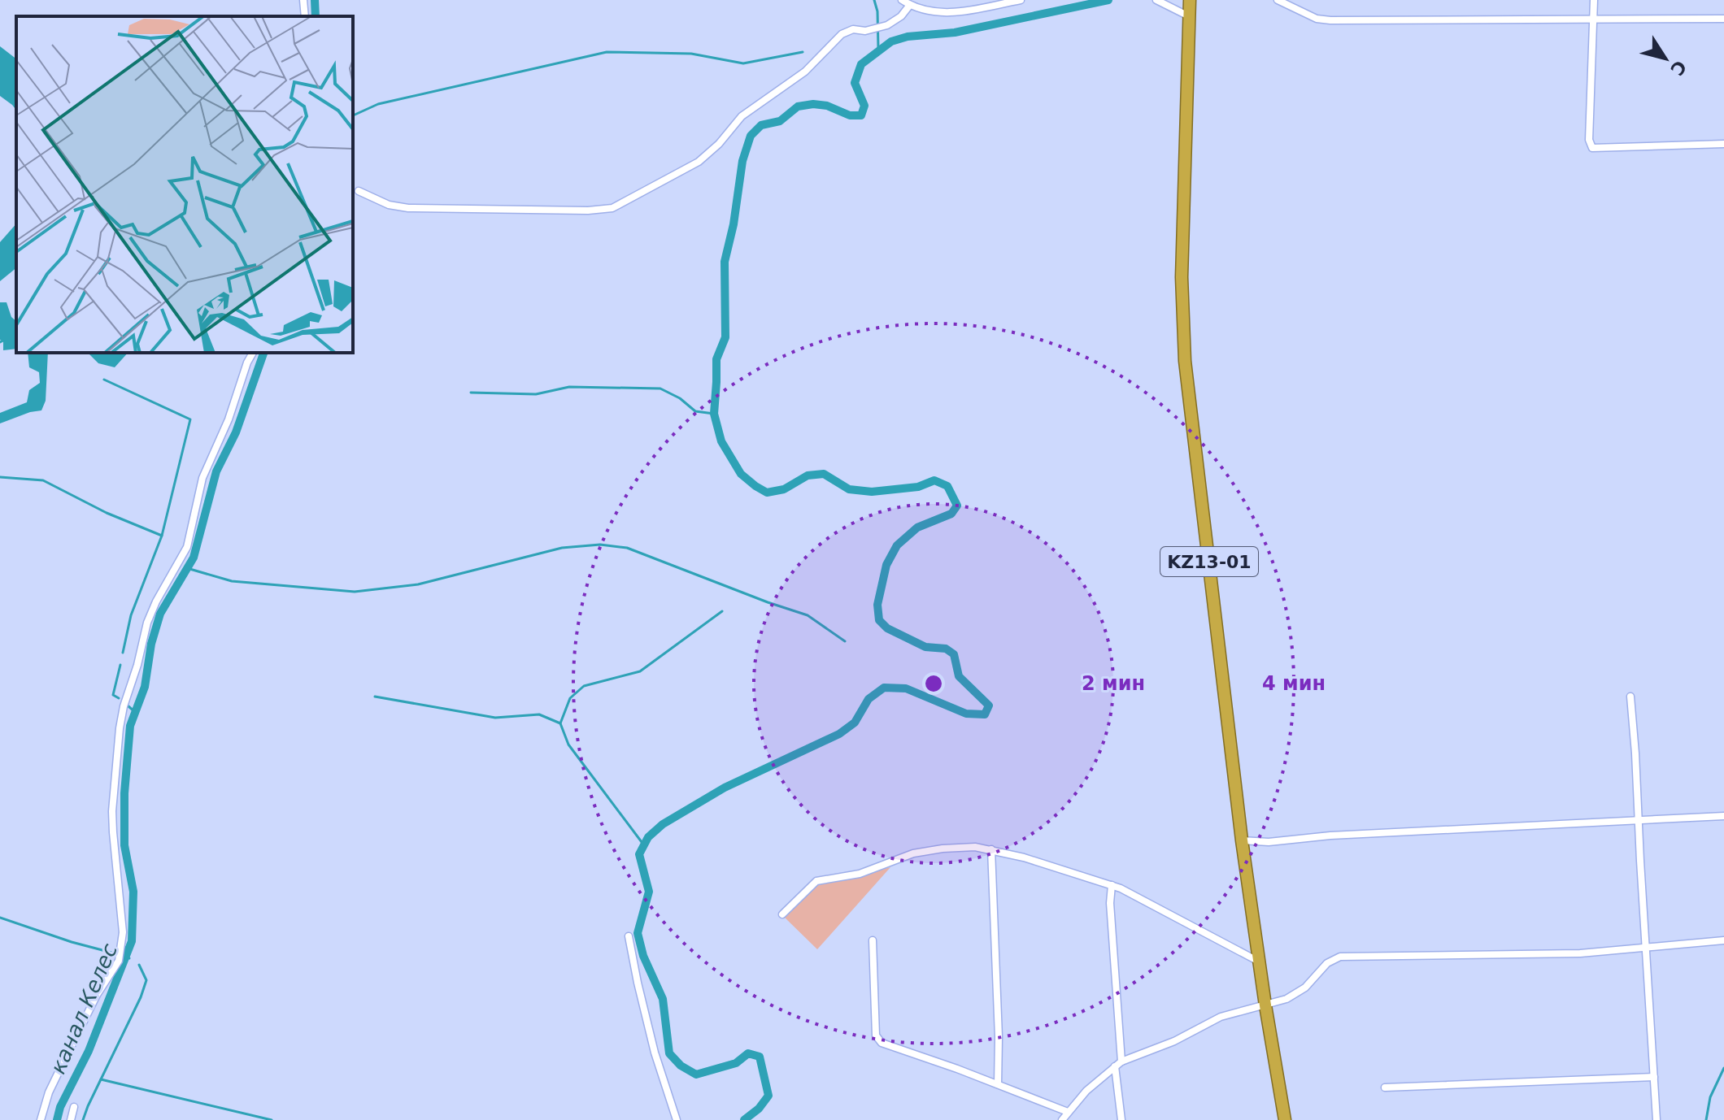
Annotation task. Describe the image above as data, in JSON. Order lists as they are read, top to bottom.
{
  "streets": {
    "highway": ["KZ13-01"]
  },
  "water": ["канал Келес"],
  "north": "bottom right",
  "rings": ["2 мин", "4 мин"]
}
